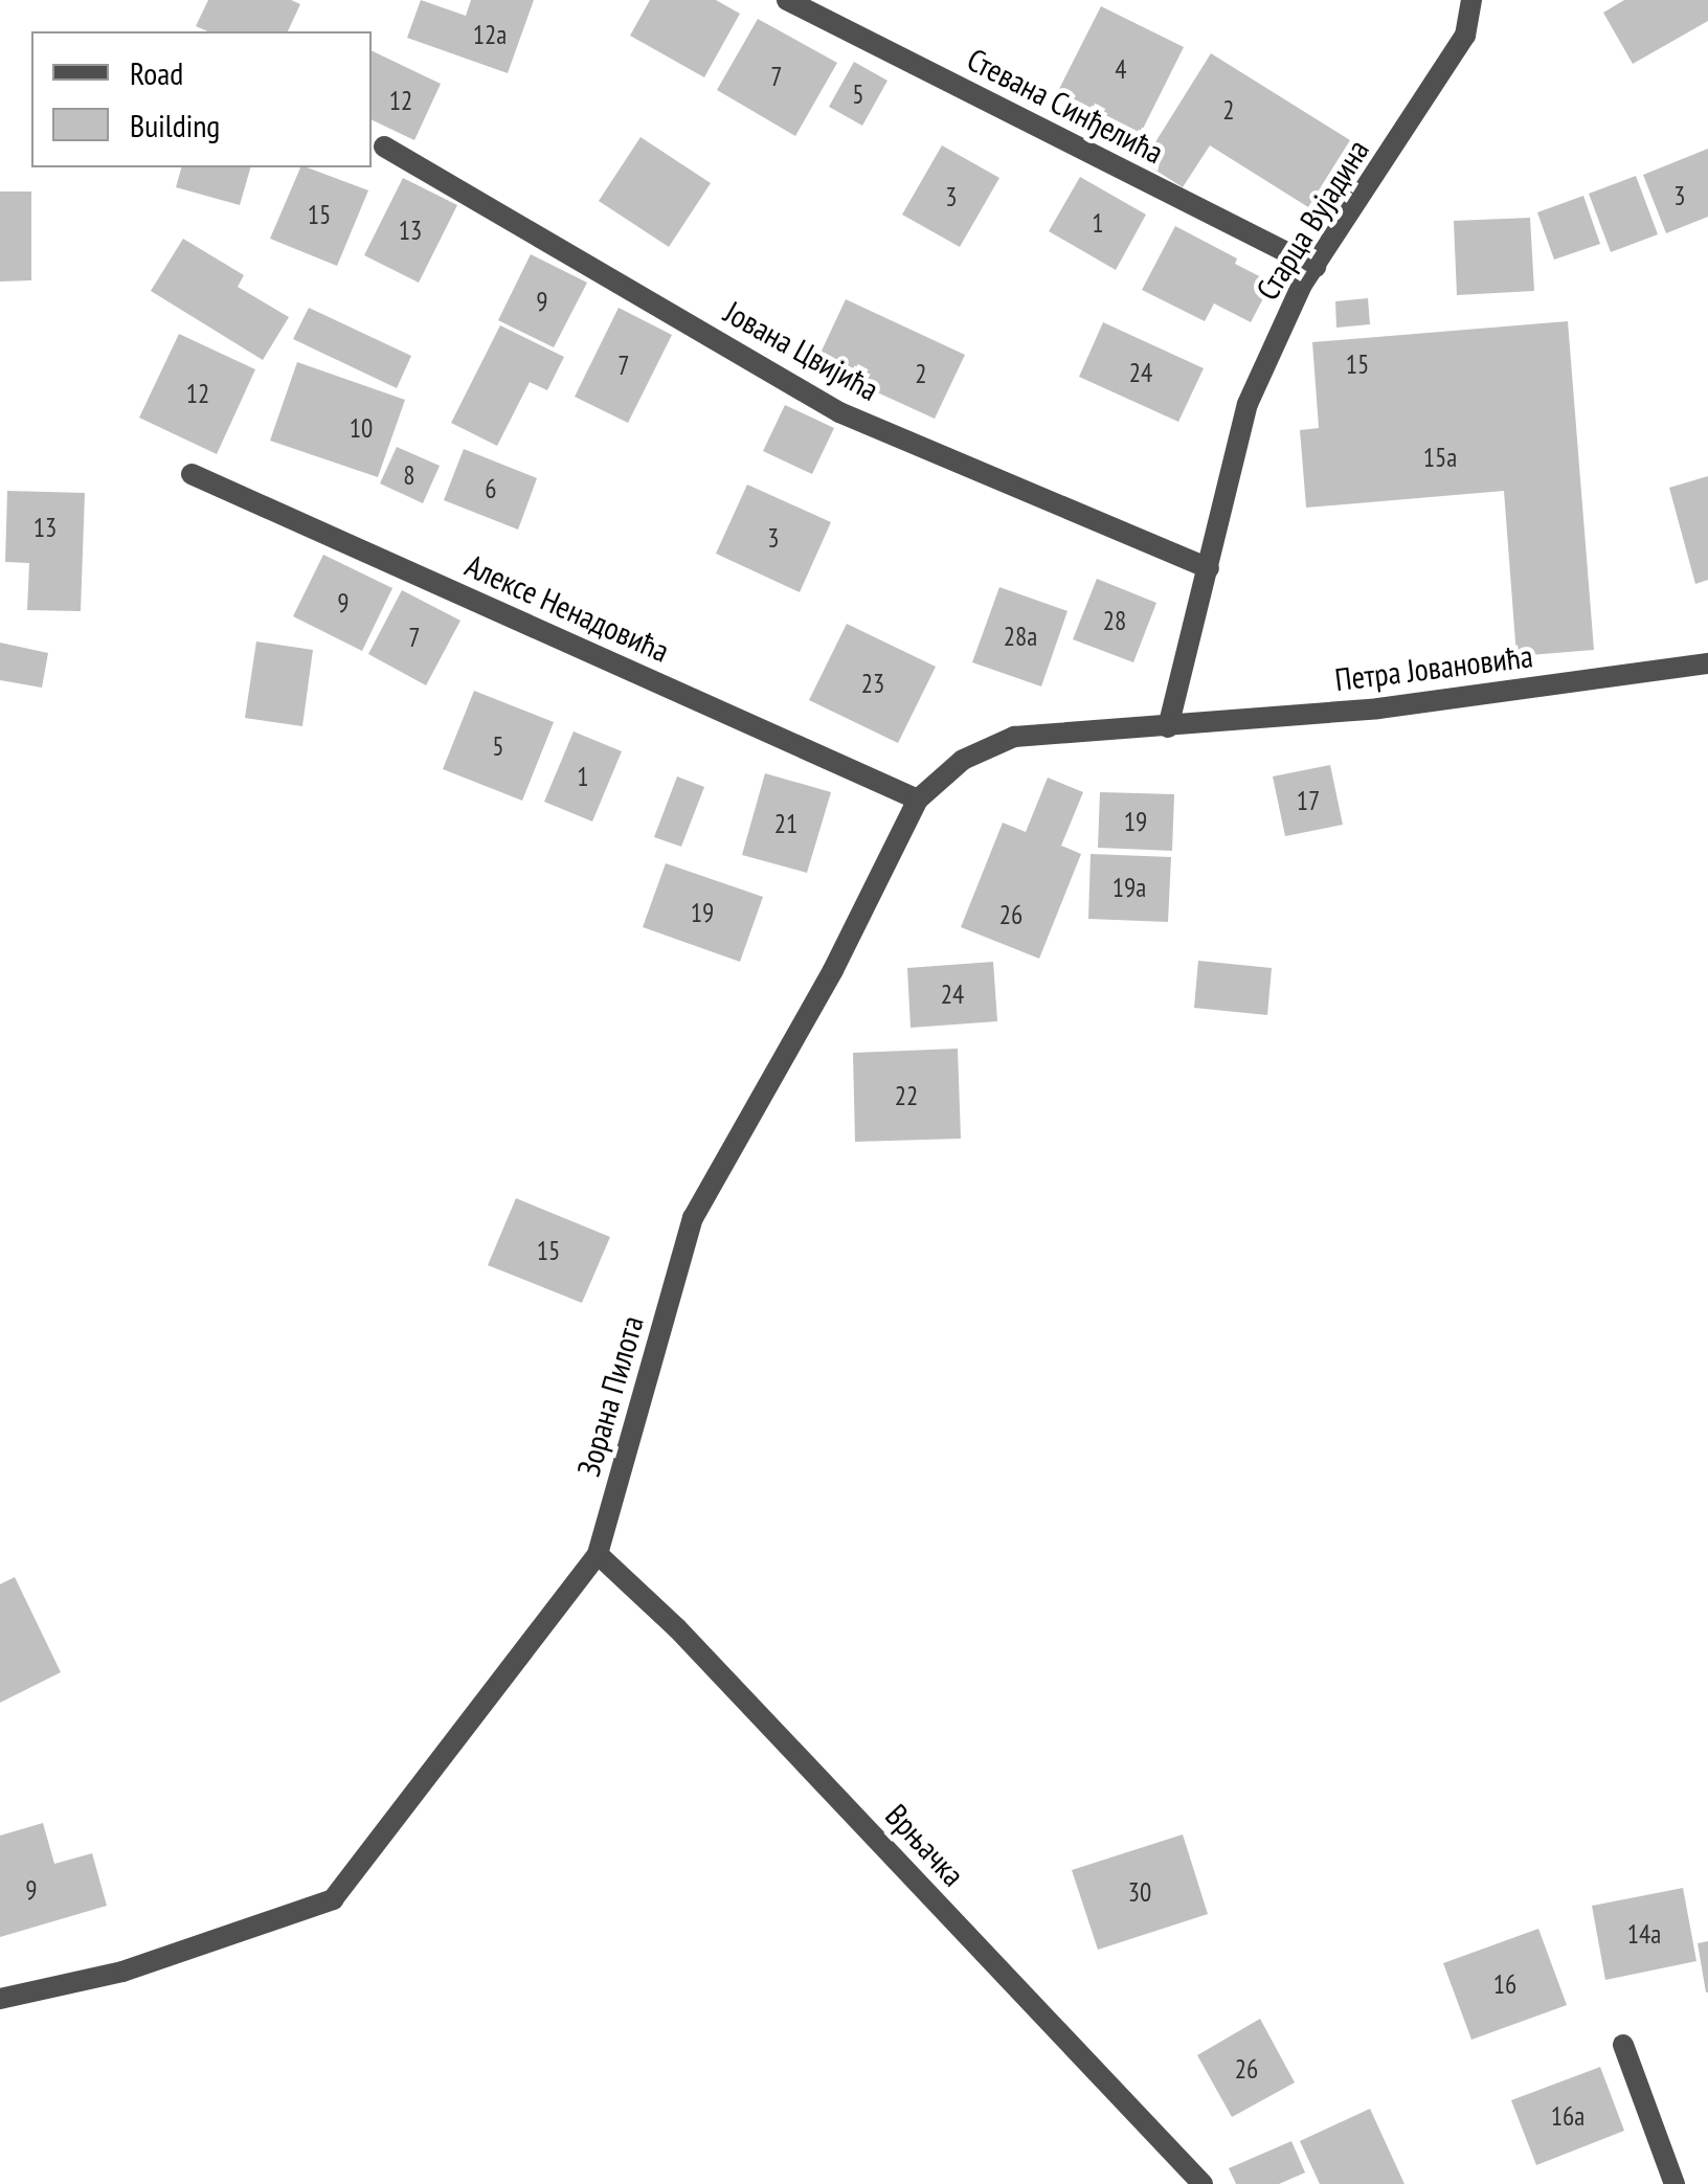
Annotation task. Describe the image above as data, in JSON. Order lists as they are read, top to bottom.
{
  "streets": {
    "street": [
      "Стевана Синђелића",
      "Старца Вујадина",
      "Јована Цвијића",
      "Алексе Ненадовића",
      "Петра Јовановића",
      "Зорана Пилота",
      "Врњачка"
    ]
  },
  "crossings": [
    ["Стевана Синђелића", "Старца Вујадина"],
    ["Старца Вујадина", "Јована Цвијића"],
    ["Старца Вујадина", "Петра Јовановића"],
    ["Старца Вујадина", "Зорана Пилота"],
    ["Алексе Ненадовића", "Зорана Пилота"],
    ["Петра Јовановића", "Зорана Пилота"],
    ["Зорана Пилота", "Врњачка"]
  ],
  "house_numbers": [
    "12a",
    "4",
    "7",
    "5",
    "12",
    "2",
    "3",
    "3",
    "15",
    "1",
    "13",
    "9",
    "15",
    "7",
    "24",
    "2",
    "12",
    "10",
    "15a",
    "8",
    "6",
    "13",
    "3",
    "9",
    "28",
    "28a",
    "7",
    "23",
    "5",
    "1",
    "17",
    "19",
    "21",
    "19a",
    "19",
    "26",
    "24",
    "22",
    "15",
    "9",
    "30",
    "14a",
    "16",
    "26",
    "16a"
  ],
  "legend": ["Road", "Building"]
}
